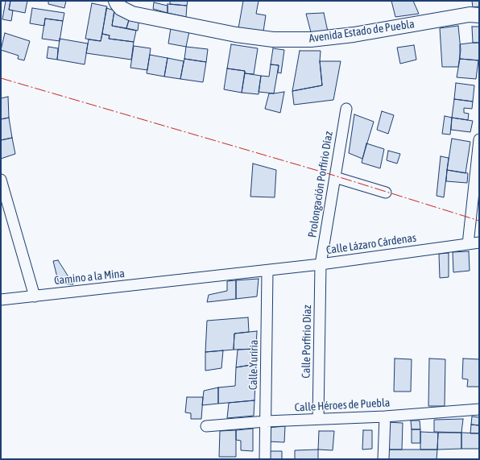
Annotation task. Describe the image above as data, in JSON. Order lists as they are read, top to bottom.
{
  "streets": {
    "street": [
      "Avenida Estado de Puebla",
      "Prolongación Porfirio Díaz",
      "Calle Lázaro Cárdenas",
      "Camino a la Mina",
      "Calle Porfirio Díaz",
      "Calle Yuriria",
      "Calle Héroes de Puebla"
    ]
  },
  "crossings": [
    ["Prolongación Porfirio Díaz", "Calle Lázaro Cárdenas"],
    ["Prolongación Porfirio Díaz", "Calle Porfirio Díaz"],
    ["Calle Lázaro Cárdenas", "Camino a la Mina"],
    ["Calle Lázaro Cárdenas", "Calle Porfirio Díaz"],
    ["Calle Lázaro Cárdenas", "Calle Yuriria"],
    ["Camino a la Mina", "Calle Yuriria"],
    ["Calle Porfirio Díaz", "Calle Héroes de Puebla"],
    ["Calle Yuriria", "Calle Héroes de Puebla"]
  ]
}
